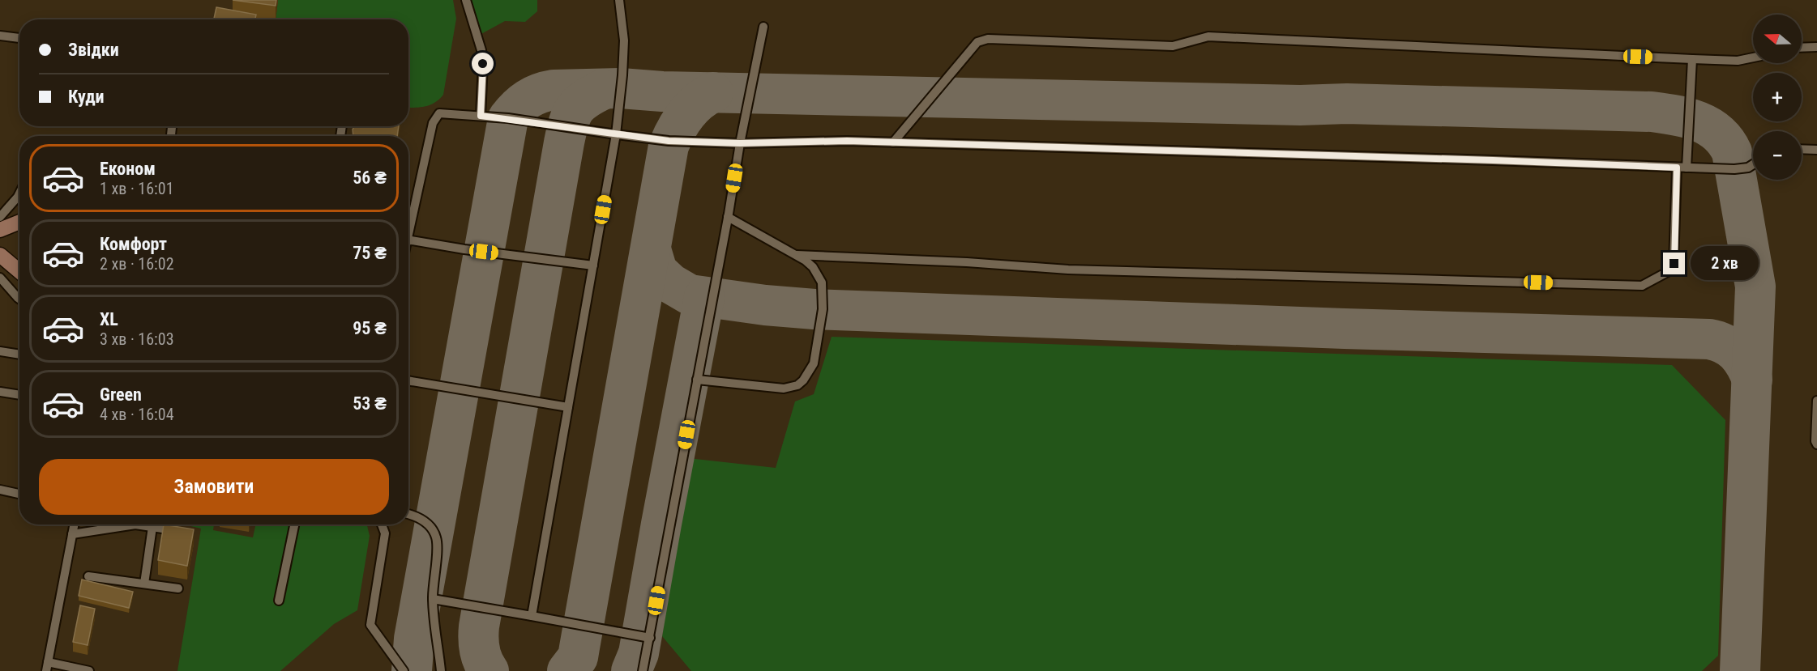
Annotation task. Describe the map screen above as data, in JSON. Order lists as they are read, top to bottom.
{
  "north": "left",
  "page": {
    "map_buttons": ["+", "−"],
    "banner": ["Звідки", "Куди"],
    "list": [
      {
        "name": "Економ",
        "note": "1 хв · 16:01",
        "value": "56 ₴"
      },
      {
        "name": "Комфорт",
        "note": "2 хв · 16:02",
        "value": "75 ₴"
      },
      {
        "name": "XL",
        "note": "3 хв · 16:03",
        "value": "95 ₴"
      },
      {
        "name": "Green",
        "note": "4 хв · 16:04",
        "value": "53 ₴"
      }
    ],
    "bubble": "2 хв",
    "buttons": "Замовити"
  }
}
